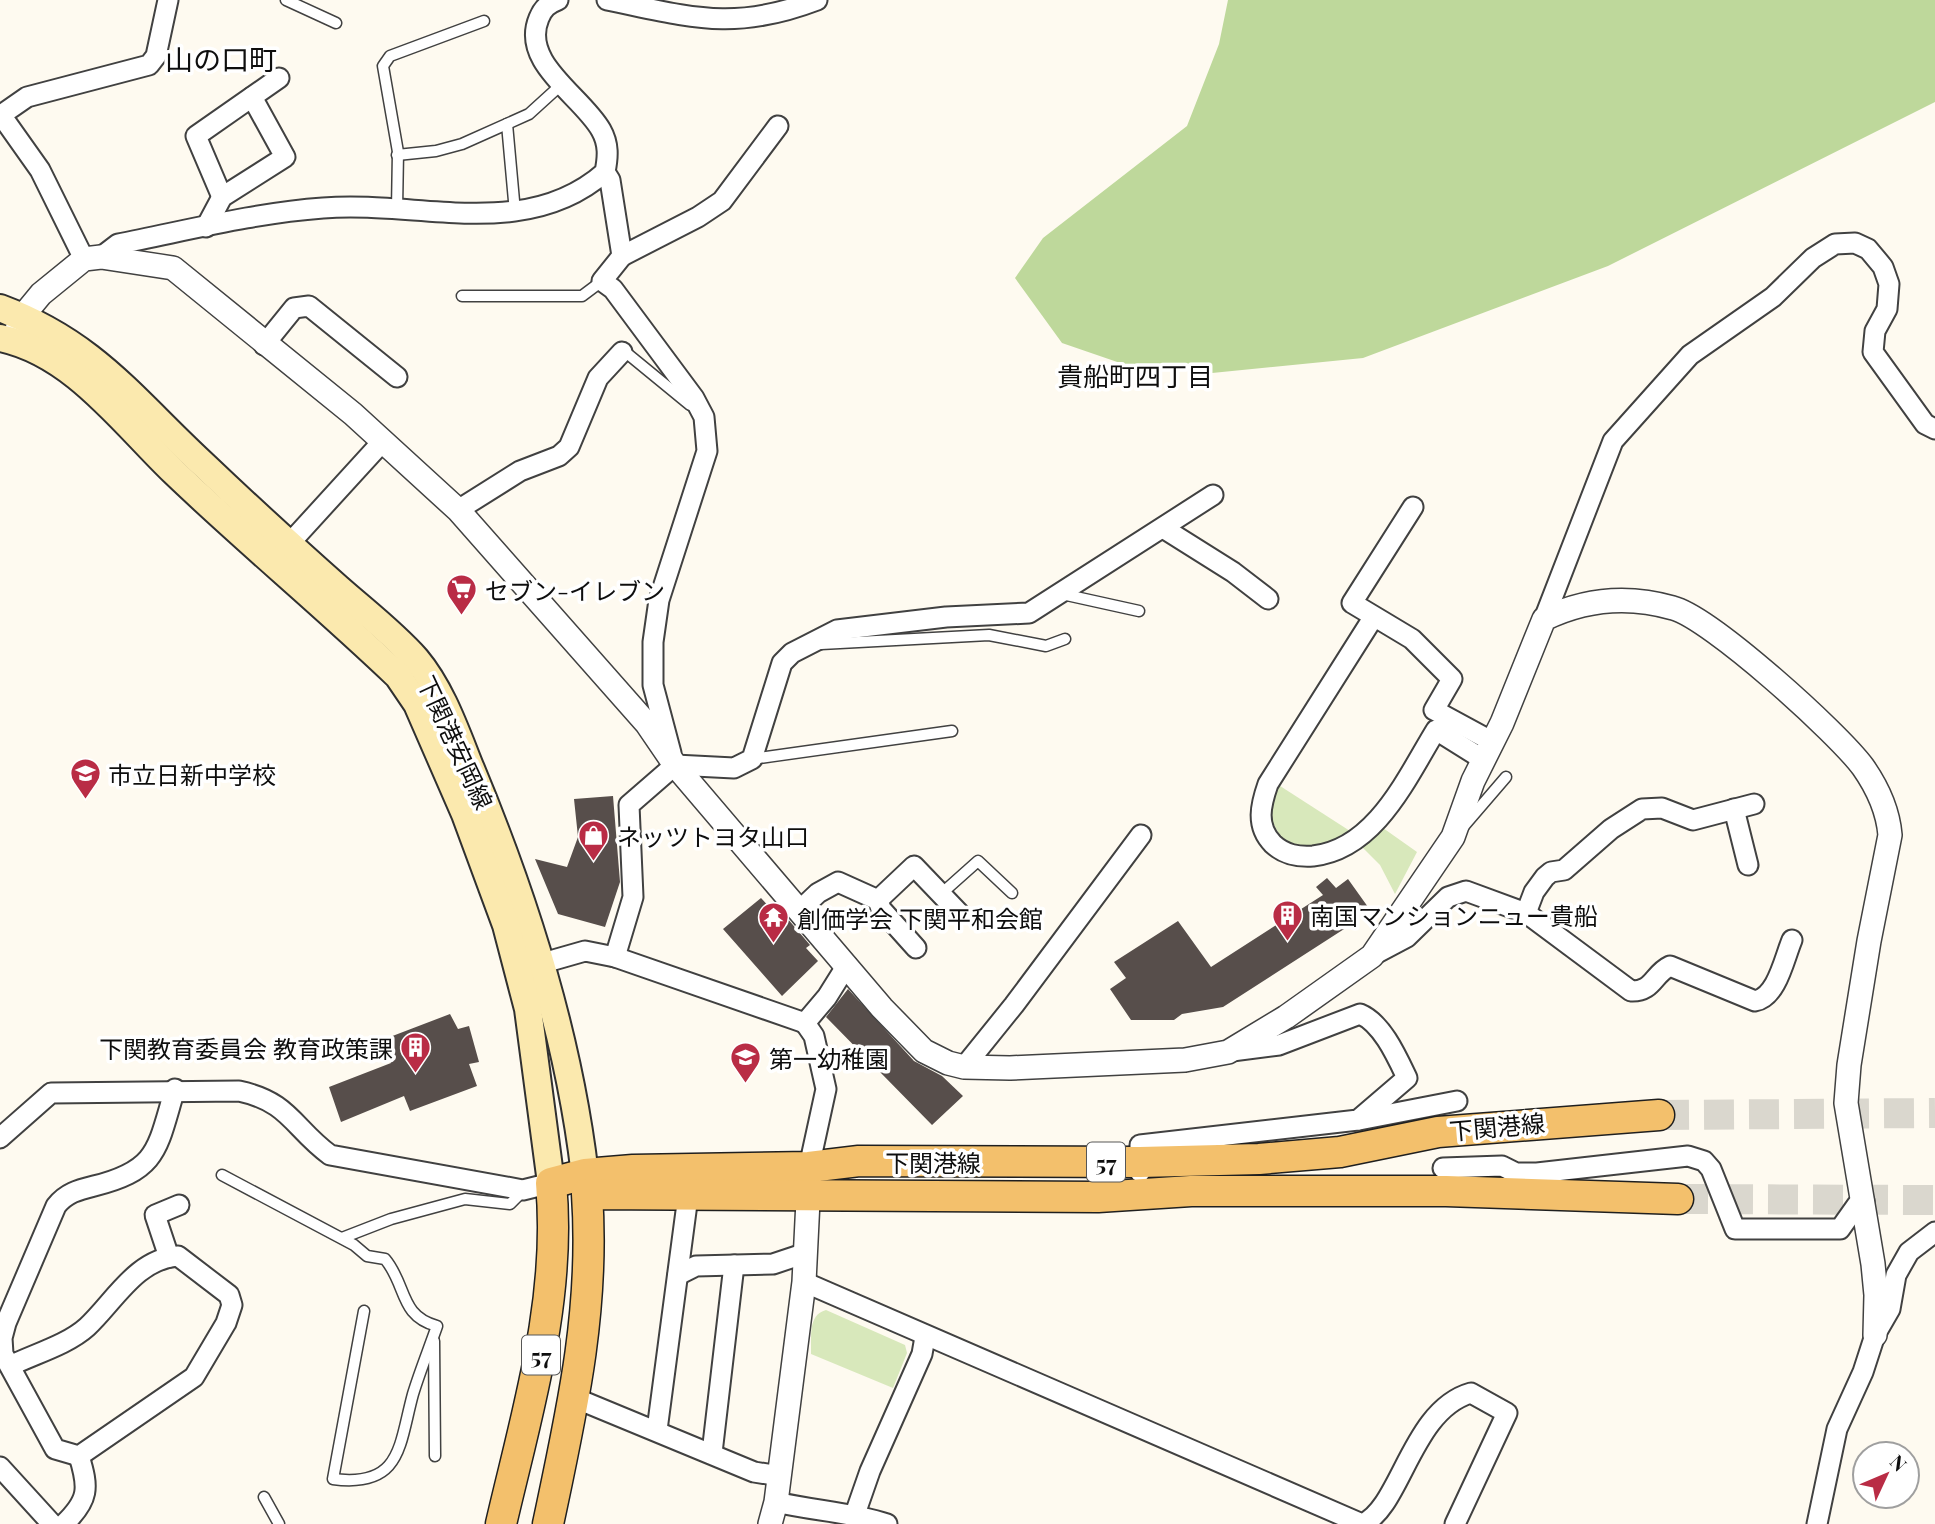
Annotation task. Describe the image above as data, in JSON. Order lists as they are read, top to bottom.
{
  "streets": {
    "main road": ["下関港安岡線", "下関港線", "57"]
  },
  "crossings": [
    ["下関港安岡線", "下関港線"],
    ["下関港安岡線", "57"],
    ["下関港線", "57"]
  ],
  "districts": ["山の口町", "貴船町四丁目"],
  "places": {
    "supermarket": ["セブン-イレブン"],
    "school or university": ["市立日新中学校", "第一幼稚園"],
    "shop": ["ネッツトヨタ山口"],
    "building": ["南国マンションニュー貴船", "下関教育委員会 教育政策課"],
    "temple": ["創価学会 下関平和会館"]
  },
  "north": "top right"
}
